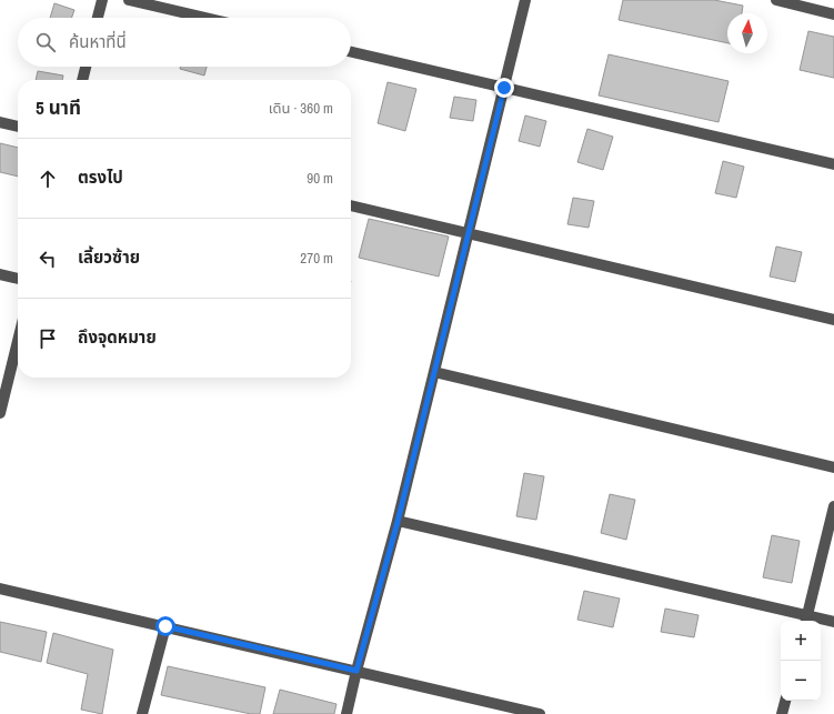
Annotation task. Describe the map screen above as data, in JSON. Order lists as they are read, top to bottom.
{
  "north": "top",
  "page": {
    "search": "ค้นหาที่นี่",
    "heading": ["5 นาที", "เดิน · 360 m"],
    "list": [
      ["ตรงไป", "90 m"],
      ["เลี้ยวซ้าย", "270 m"],
      "ถึงจุดหมาย"
    ],
    "map_buttons": ["+", "−"]
  }
}
